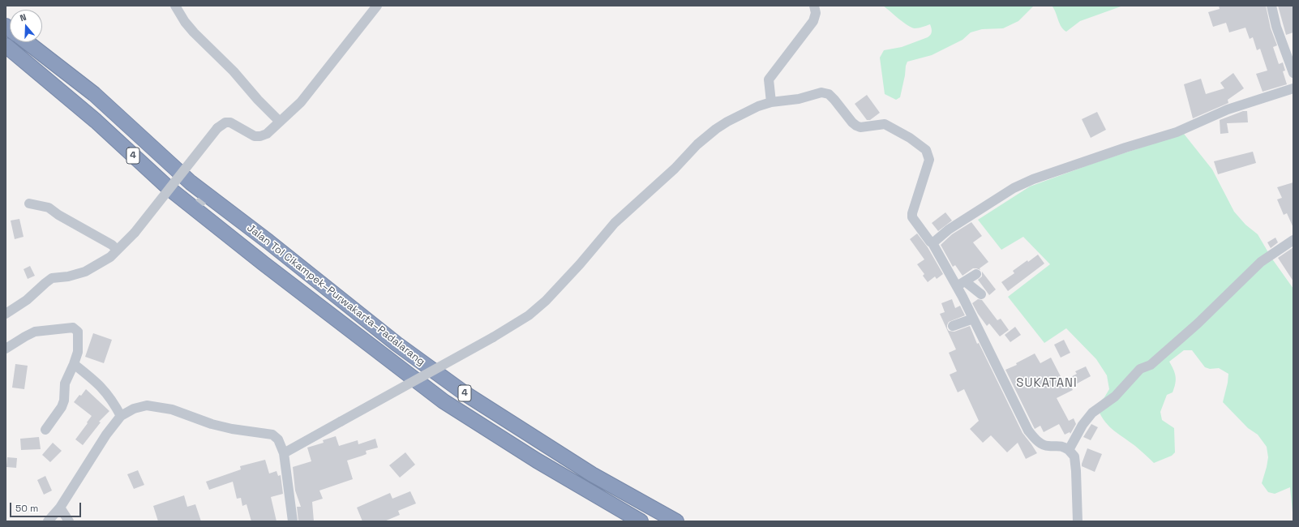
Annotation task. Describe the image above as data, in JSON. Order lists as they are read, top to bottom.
{
  "streets": {
    "highway": ["4", "Jalan Tol Cikampek–Purwakarta–Padalarang"]
  },
  "districts": ["SUKATANI"],
  "scale_bar": "50 m",
  "north": "top"
}
